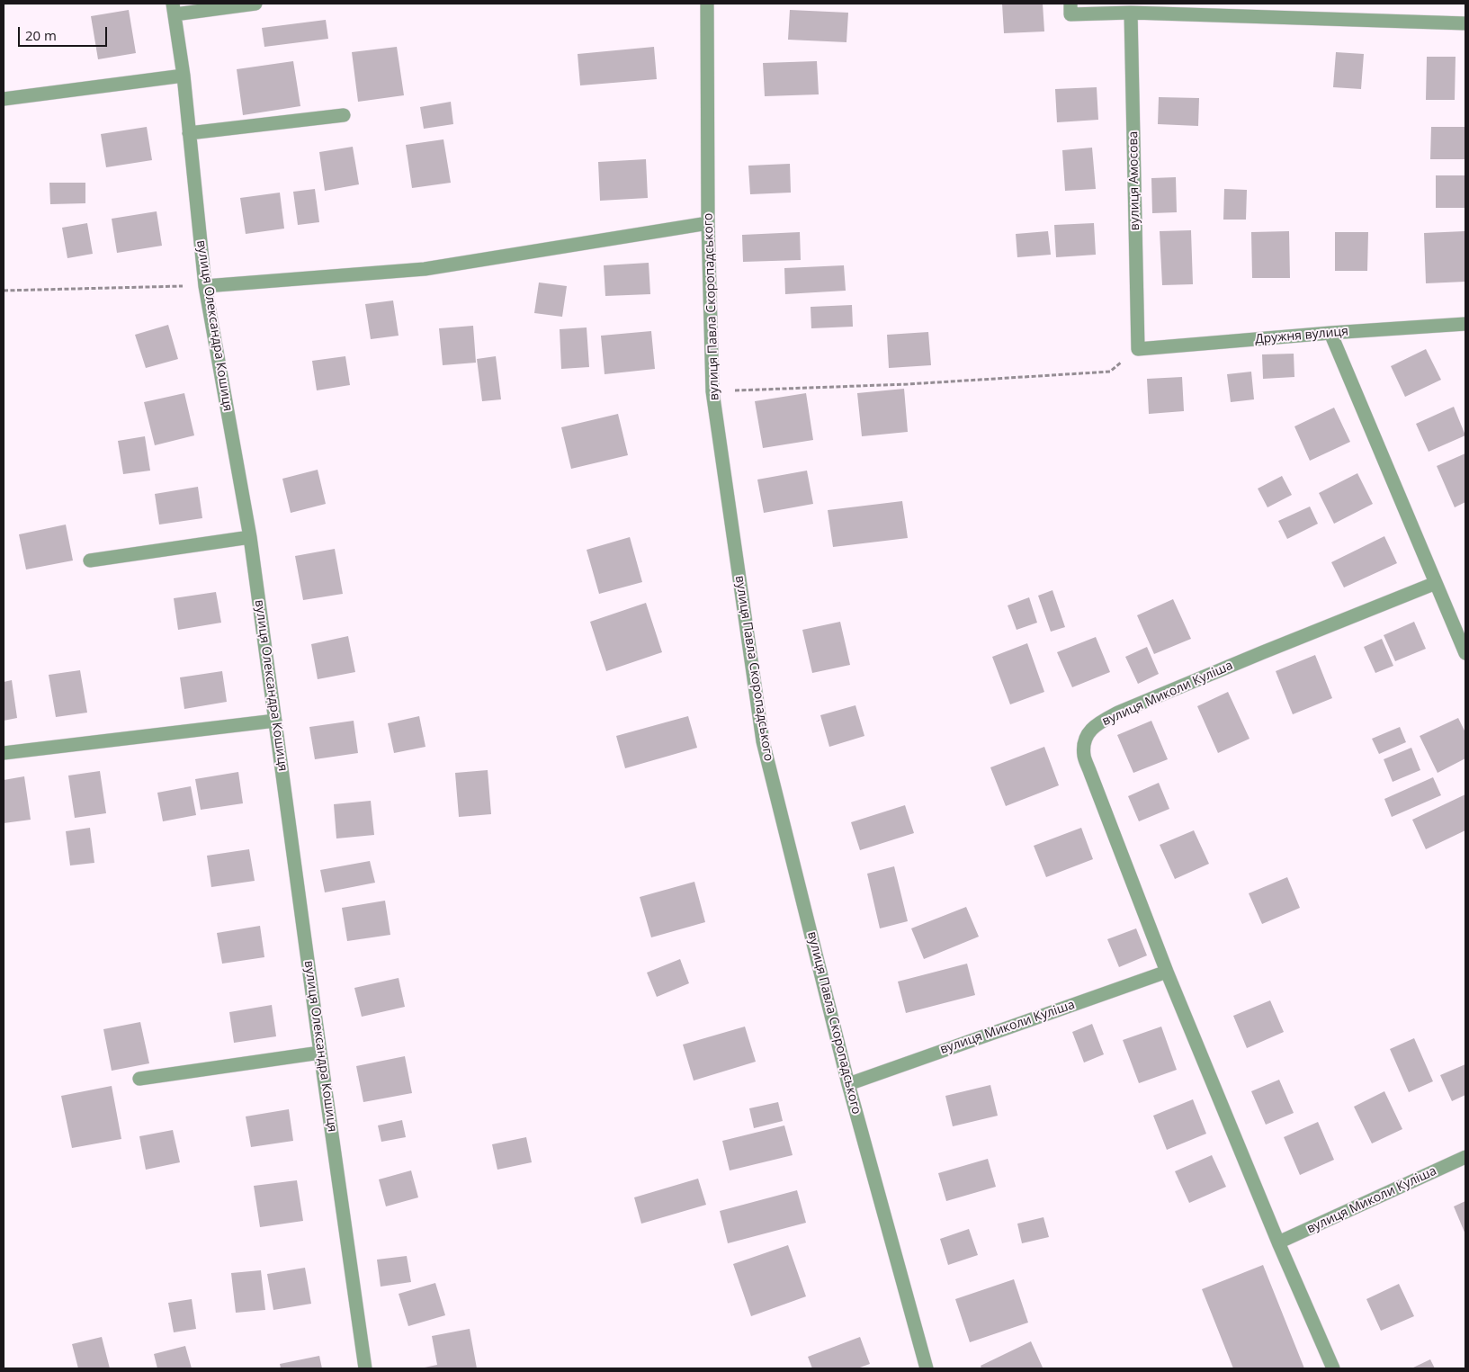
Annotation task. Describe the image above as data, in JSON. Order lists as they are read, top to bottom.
{
  "streets": {
    "street": [
      "вулиця Амосова",
      "вулиця Павла Скоропадського",
      "вулиця Олександра Кошиця",
      "Дружня вулиця",
      "вулиця Миколи Куліша"
    ]
  },
  "crossings": [
    ["вулиця Амосова", "Дружня вулиця"],
    ["вулиця Павла Скоропадського", "вулиця Миколи Куліша"]
  ],
  "scale_bar": "20 m"
}
